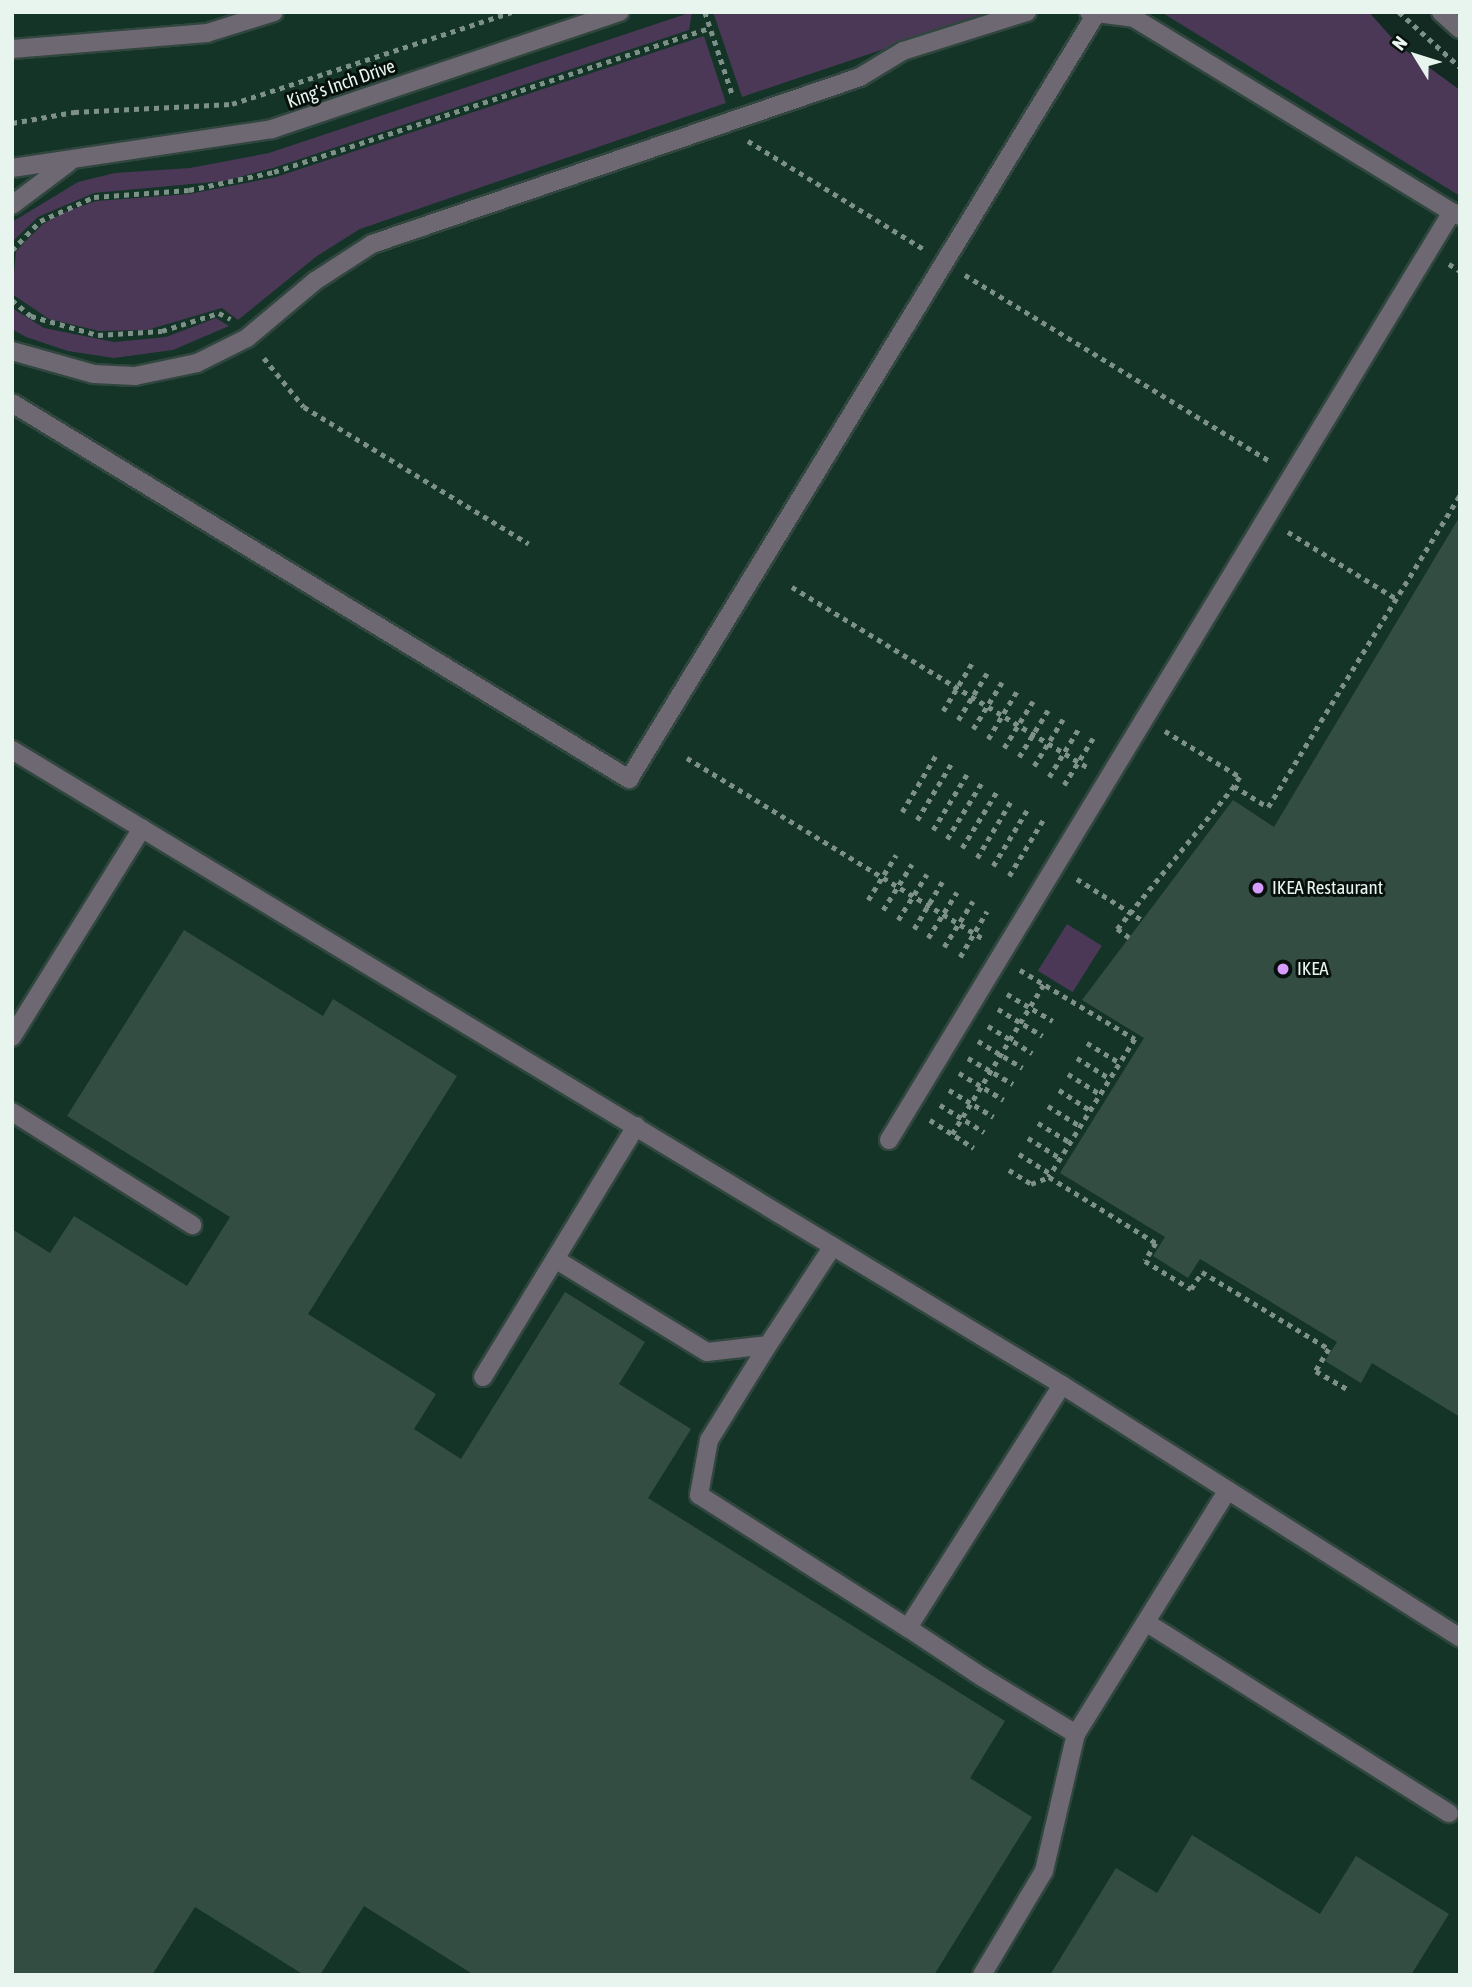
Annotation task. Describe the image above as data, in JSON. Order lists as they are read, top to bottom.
{
  "streets": {
    "street": ["King's Inch Drive"]
  },
  "places": ["IKEA Restaurant", "IKEA"],
  "north": "top left"
}
